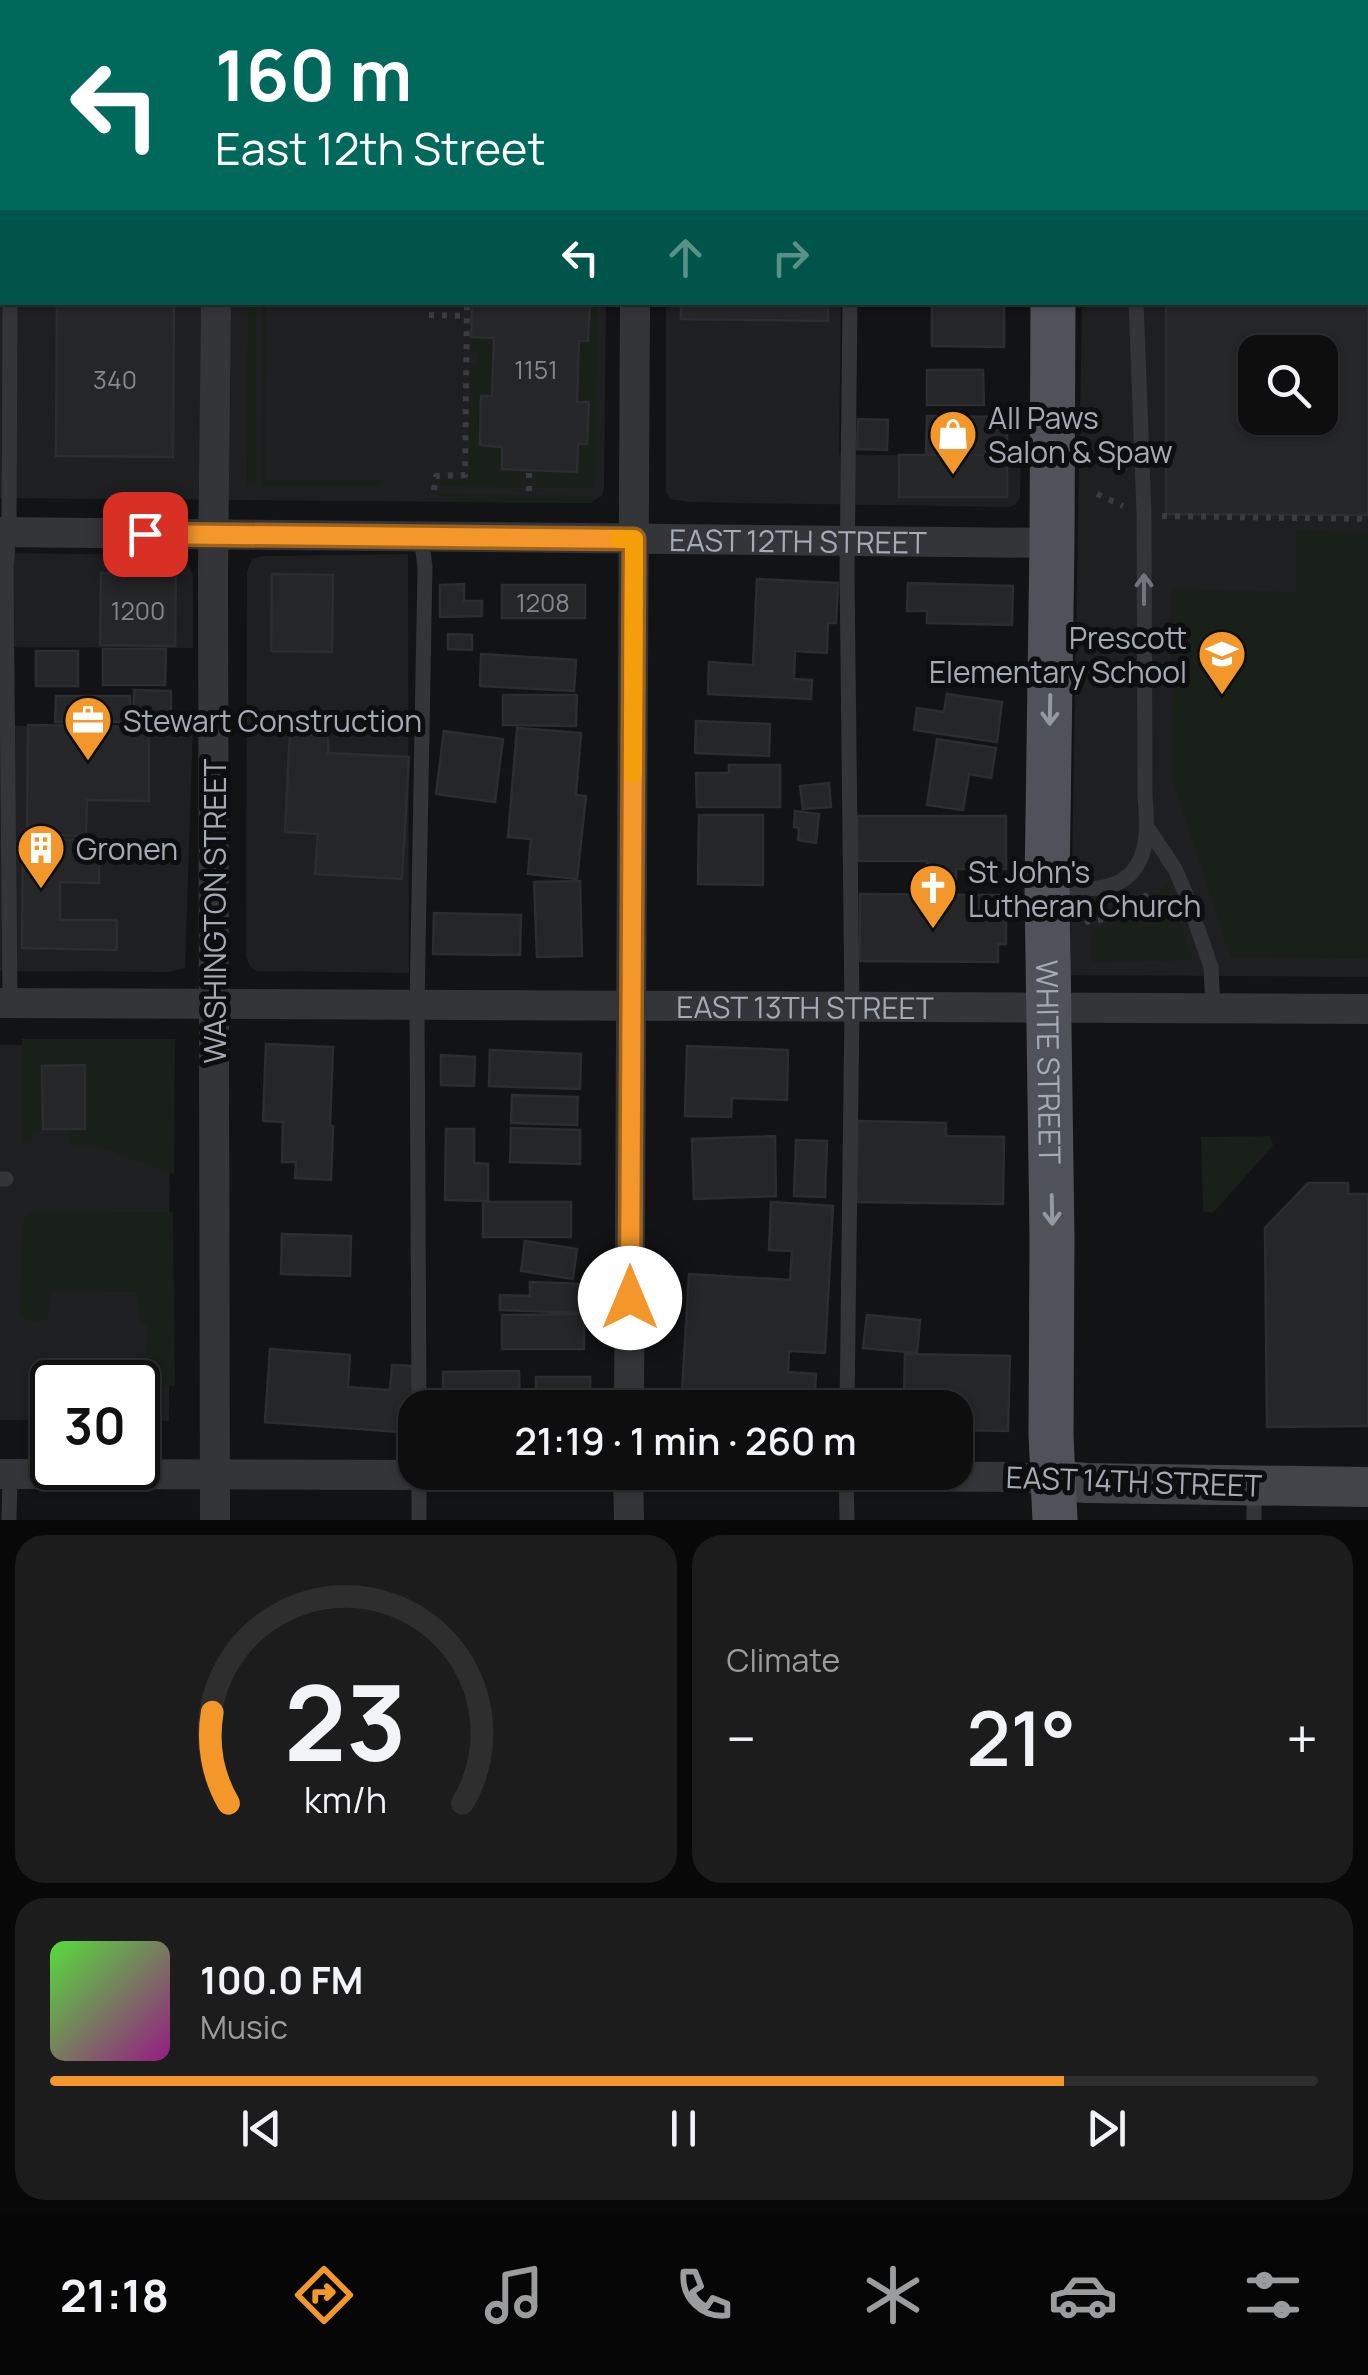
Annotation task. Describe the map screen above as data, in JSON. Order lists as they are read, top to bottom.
{
  "streets": {
    "main road": ["WHITE STREET", "EAST 14TH STREET"],
    "street": ["EAST 12TH STREET", "WASHINGTON STREET", "EAST 13TH STREET"]
  },
  "crossings": [
    ["EAST 12TH STREET", "WASHINGTON STREET"],
    ["EAST 12TH STREET", "WHITE STREET"],
    ["WASHINGTON STREET", "EAST 13TH STREET"],
    ["WASHINGTON STREET", "EAST 14TH STREET"],
    ["EAST 13TH STREET", "WHITE STREET"],
    ["WHITE STREET", "EAST 14TH STREET"]
  ],
  "one_way": ["WHITE STREET"],
  "places": {
    "shop": ["All Paws Salon & Spaw"],
    "school or university": ["Prescott Elementary School"],
    "office": ["Stewart Construction"],
    "building": ["Gronen"],
    "church": ["St John's Lutheran Church"]
  },
  "house_numbers": [
    "1151",
    "340",
    "1208",
    "1200"
  ],
  "page": {
    "turn": ["160 m", "East 12th Street"],
    "limit": "30",
    "trip": "21:19 · 1 min · 260 m",
    "tile": "Climate",
    "heat": ["−", "21°", "+"],
    "song": ["100.0 FM", "Music"],
    "tabs": "21:18",
    "gauge": ["23", "km/h"]
  }
}
